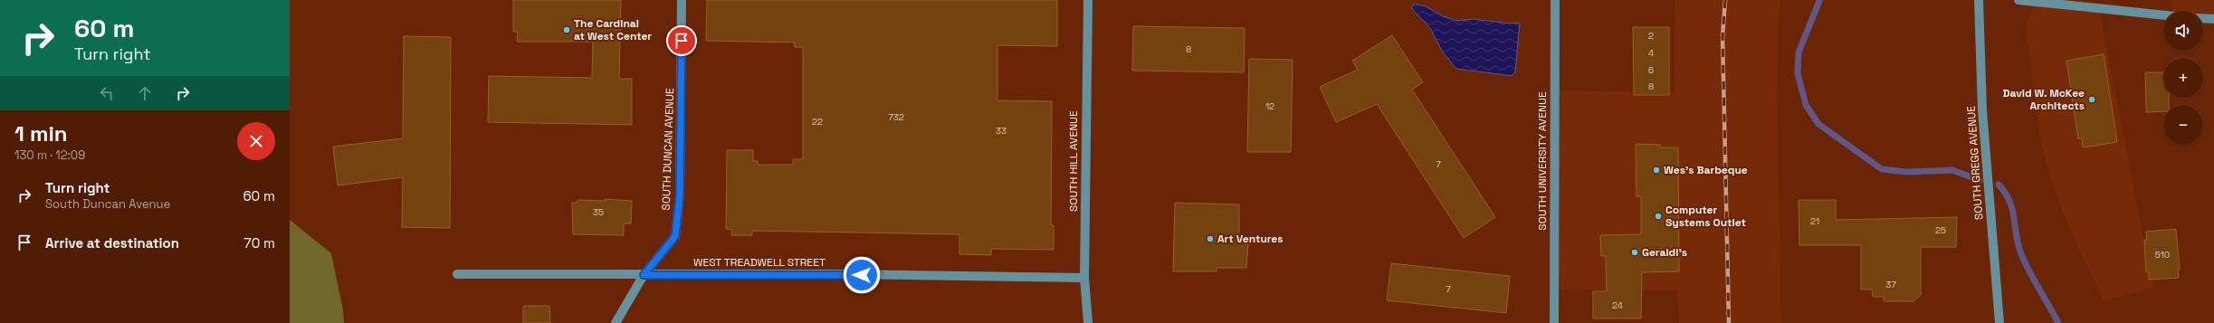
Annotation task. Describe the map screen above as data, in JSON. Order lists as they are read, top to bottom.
{
  "streets": {
    "street": [
      "SOUTH DUNCAN AVENUE",
      "SOUTH HILL AVENUE",
      "SOUTH UNIVERSITY AVENUE",
      "SOUTH GREGG AVENUE",
      "WEST TREADWELL STREET"
    ]
  },
  "crossings": [
    ["SOUTH DUNCAN AVENUE", "WEST TREADWELL STREET"],
    ["SOUTH HILL AVENUE", "WEST TREADWELL STREET"]
  ],
  "places": [
    "The Cardinal at West Center",
    "David W. McKee Architects",
    "Wes's Barbeque",
    "Computer Systems Outlet",
    "Art Ventures",
    "Geraldi's"
  ],
  "house_numbers": [
    "2",
    "8",
    "4",
    "6",
    "8",
    "12",
    "732",
    "22",
    "33",
    "7",
    "35",
    "21",
    "25",
    "510",
    "37",
    "7",
    "24"
  ],
  "page": {
    "turn": ["60 m", "Turn right"],
    "map_buttons": ["+", "−"],
    "heading": ["1 min", "130 m · 12:09"],
    "list": [
      {
        "name": "Turn right",
        "note": "South Duncan Avenue",
        "value": "60 m"
      },
      {
        "name": "Arrive at destination",
        "value": "70 m"
      }
    ]
  }
}
